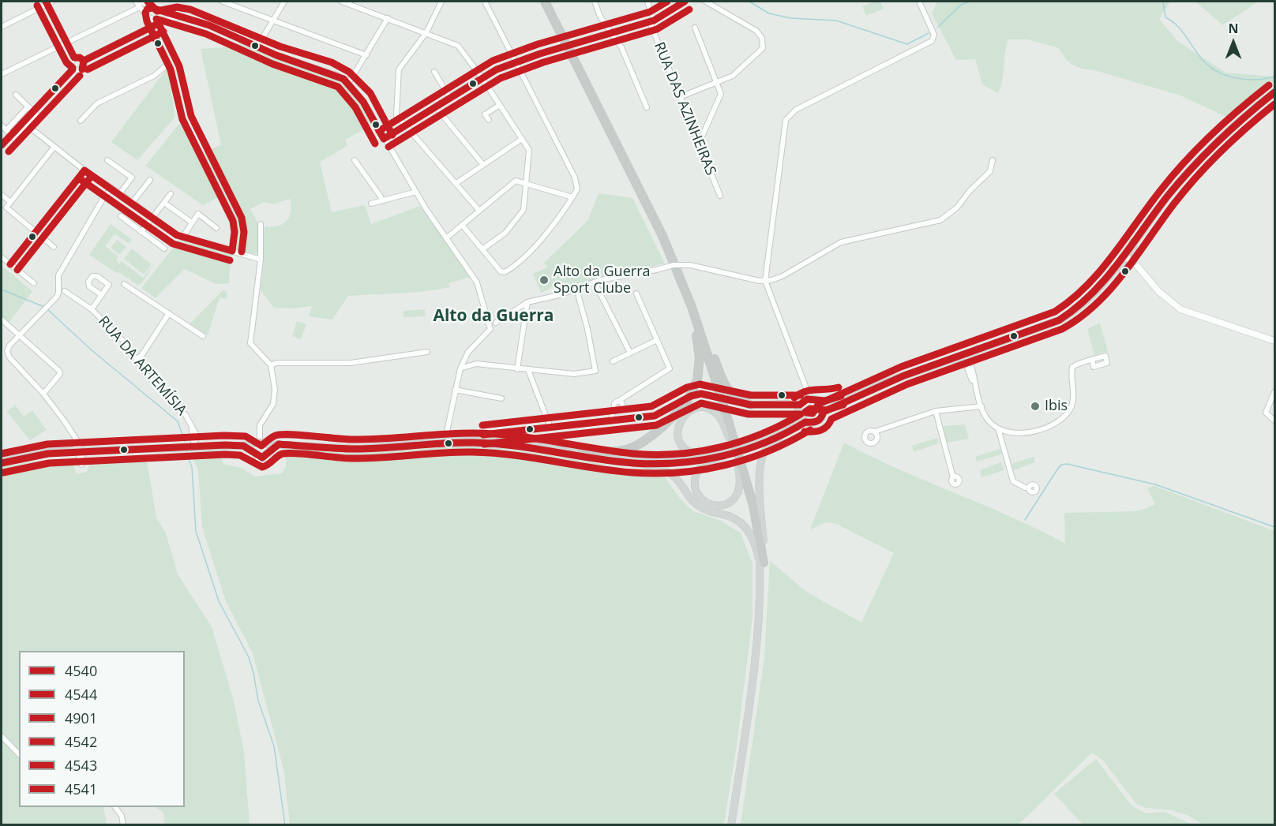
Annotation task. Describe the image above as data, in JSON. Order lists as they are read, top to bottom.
{
  "streets": {
    "street": ["RUA DAS AZINHEIRAS", "RUA DA ARTEMÍSIA"]
  },
  "districts": ["Alto da Guerra"],
  "places": ["Alto da Guerra Sport Clube", "Ibis"],
  "lines": [
    "transit line 4542",
    "transit line 4541",
    "transit line 4543",
    "transit line 4901",
    "transit line 4540",
    "transit line 4544"
  ],
  "legend": [
    "4540",
    "4544",
    "4901",
    "4542",
    "4543",
    "4541"
  ],
  "north": "top"
}
